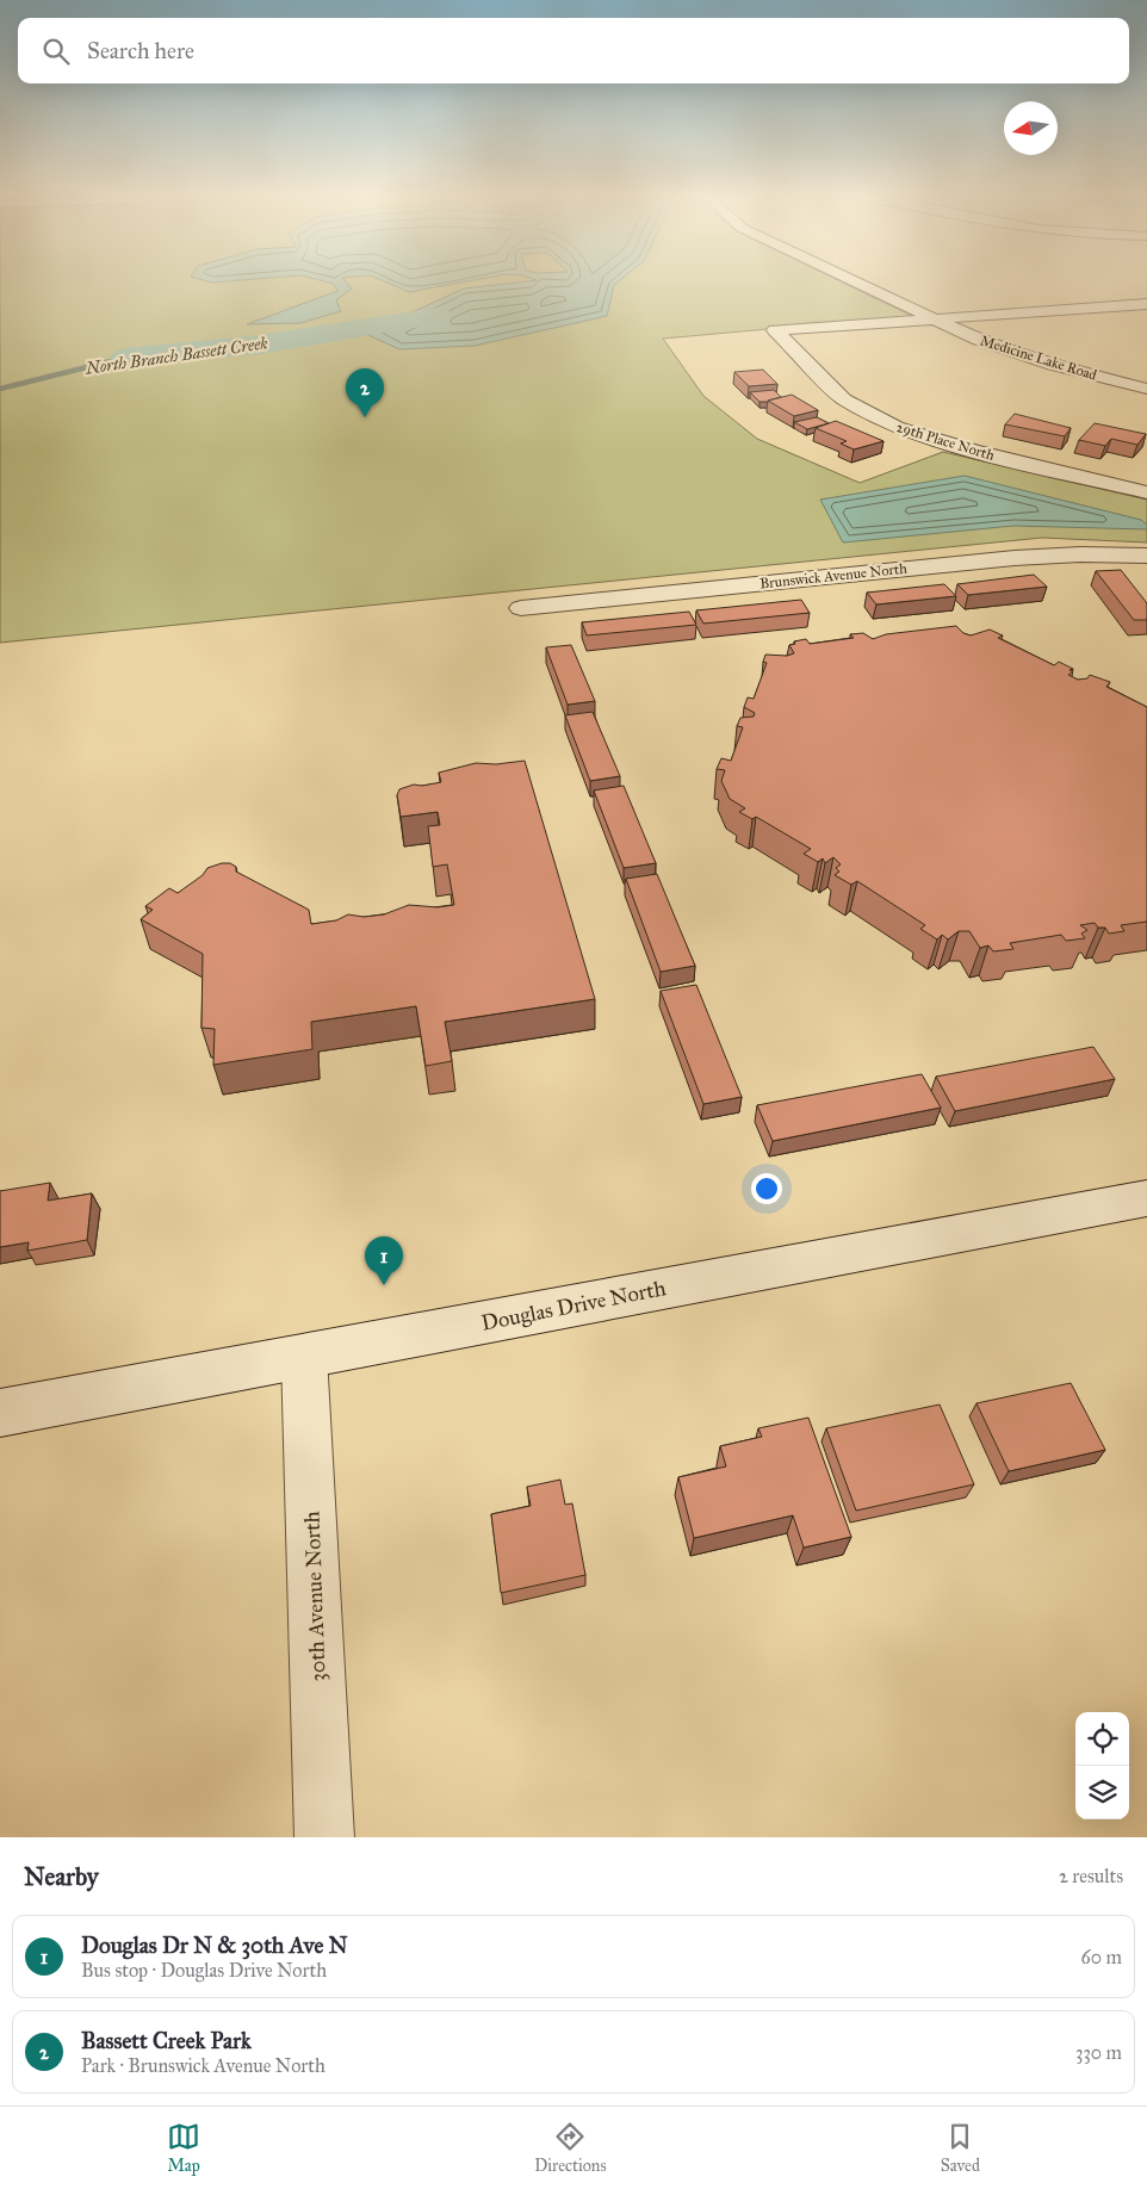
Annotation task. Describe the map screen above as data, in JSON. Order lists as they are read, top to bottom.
{
  "streets": {
    "street": [
      "Medicine Lake Road",
      "29th Place North",
      "Brunswick Avenue North",
      "Douglas Drive North",
      "30th Avenue North"
    ]
  },
  "crossings": [
    ["Medicine Lake Road", "29th Place North"],
    ["Douglas Drive North", "30th Avenue North"]
  ],
  "water": ["North Branch Bassett Creek"],
  "north": "left",
  "page": {
    "search": "Search here",
    "pins": ["2", "1"],
    "heading": ["Nearby", "2 results"],
    "list": [
      {
        "mark": "1",
        "name": "Douglas Dr N & 30th Ave N",
        "note": "Bus stop · Douglas Drive North",
        "value": "60 m"
      },
      {
        "mark": "2",
        "name": "Bassett Creek Park",
        "note": "Park · Brunswick Avenue North",
        "value": "330 m"
      }
    ],
    "nav": ["Map", "Directions", "Saved"]
  }
}
